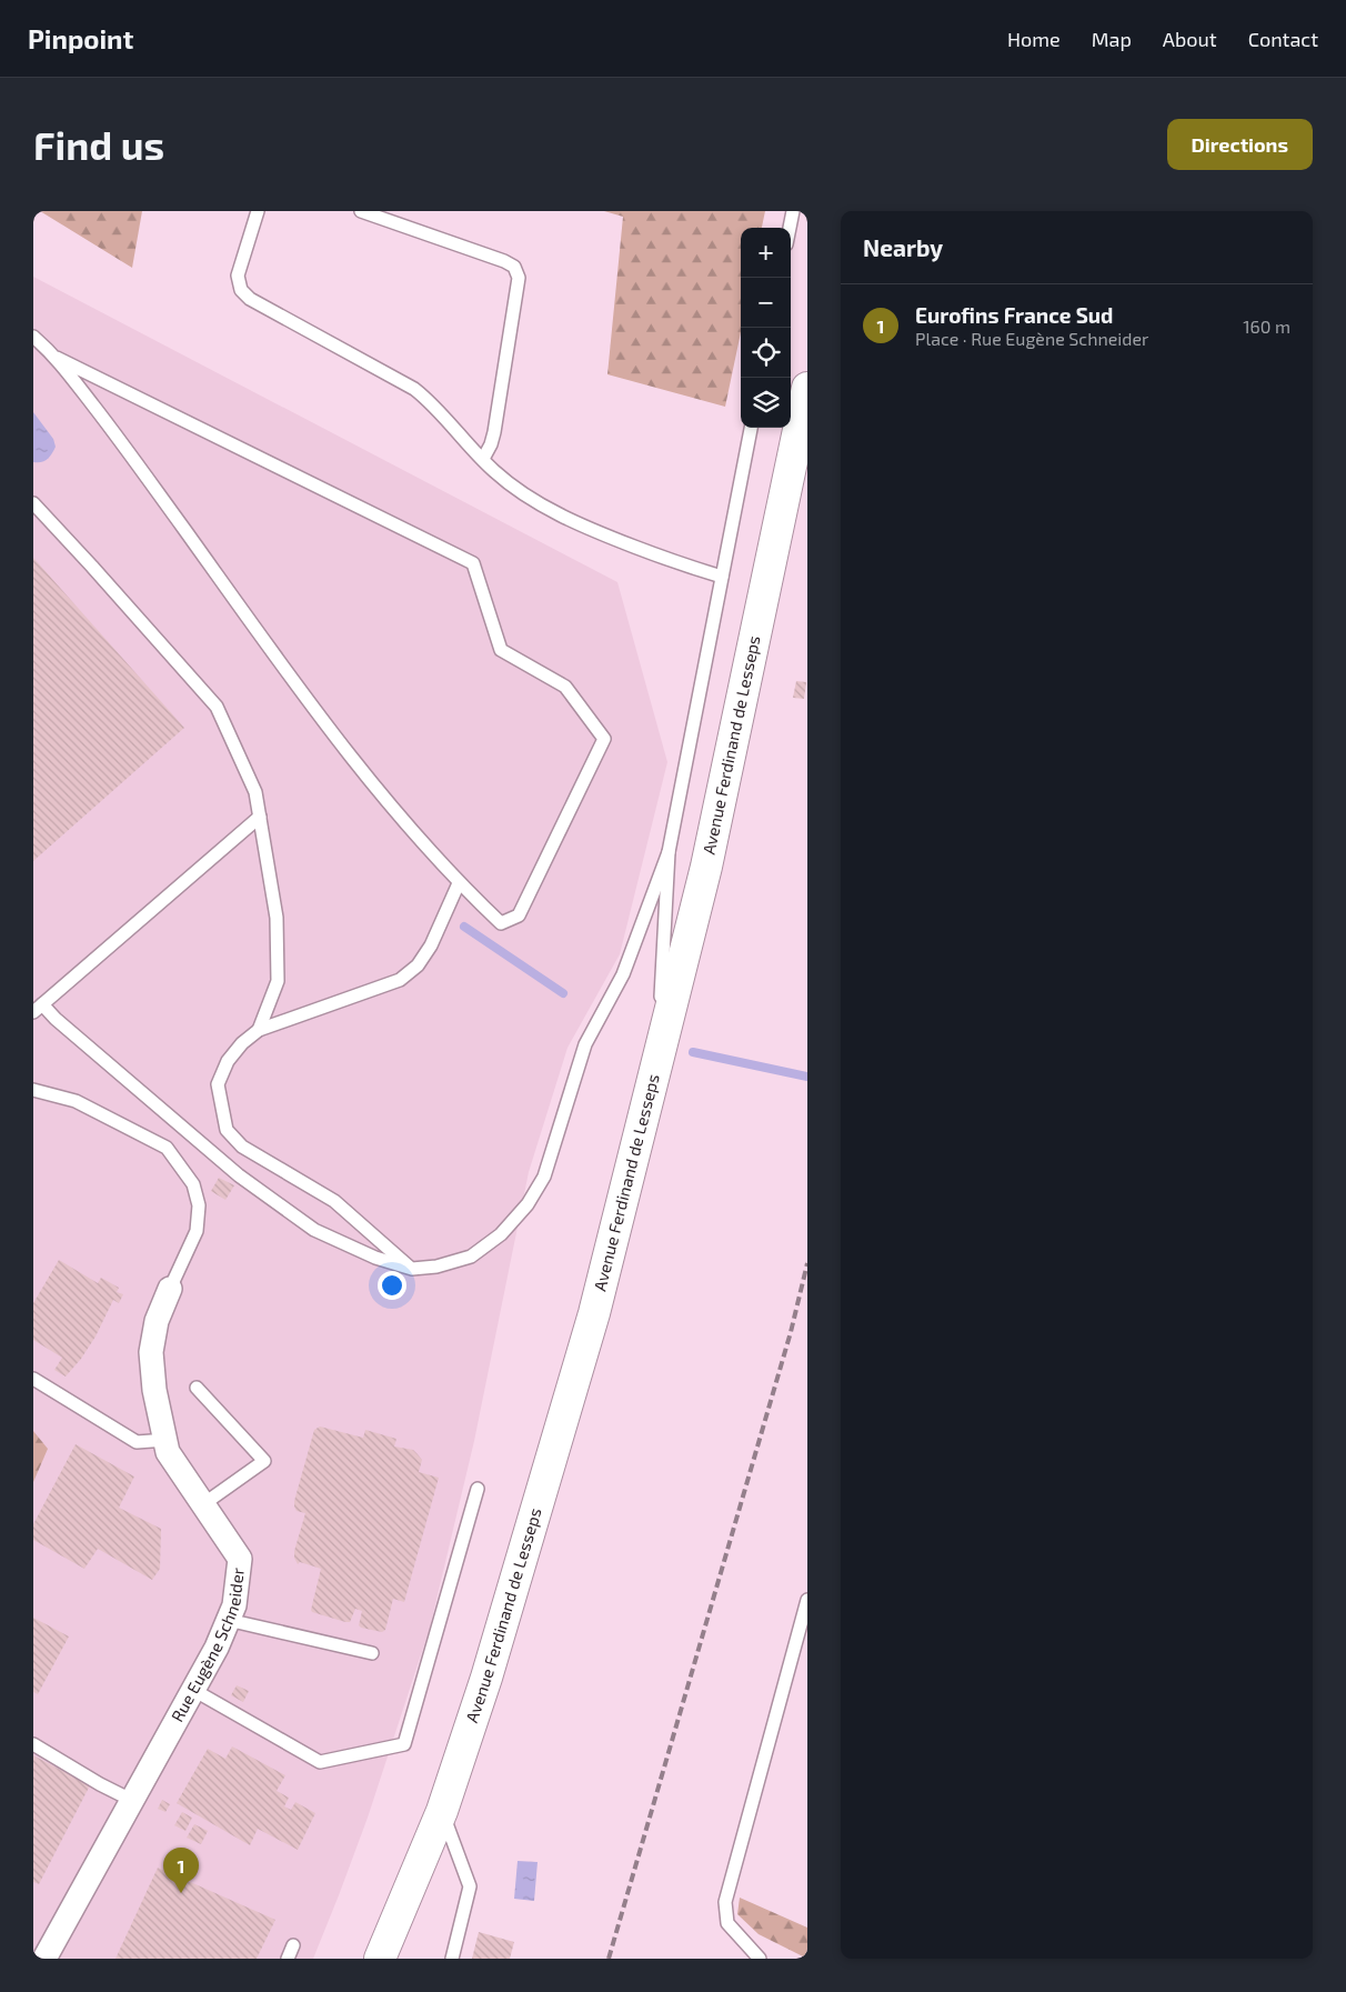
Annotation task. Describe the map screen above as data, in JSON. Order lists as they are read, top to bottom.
{
  "streets": {
    "main road": ["Avenue Ferdinand de Lesseps"],
    "street": ["Rue Eugène Schneider"]
  },
  "page": {
    "header": "Pinpoint",
    "nav": [
      "Home",
      "Map",
      "About",
      "Contact"
    ],
    "buttons": "Directions",
    "title": "Find us",
    "heading": "Nearby",
    "map_buttons": ["+", "−"],
    "list": [
      {
        "mark": "1",
        "name": "Eurofins France Sud",
        "note": "Place · Rue Eugène Schneider",
        "value": "160 m"
      }
    ],
    "pins": "1"
  }
}
